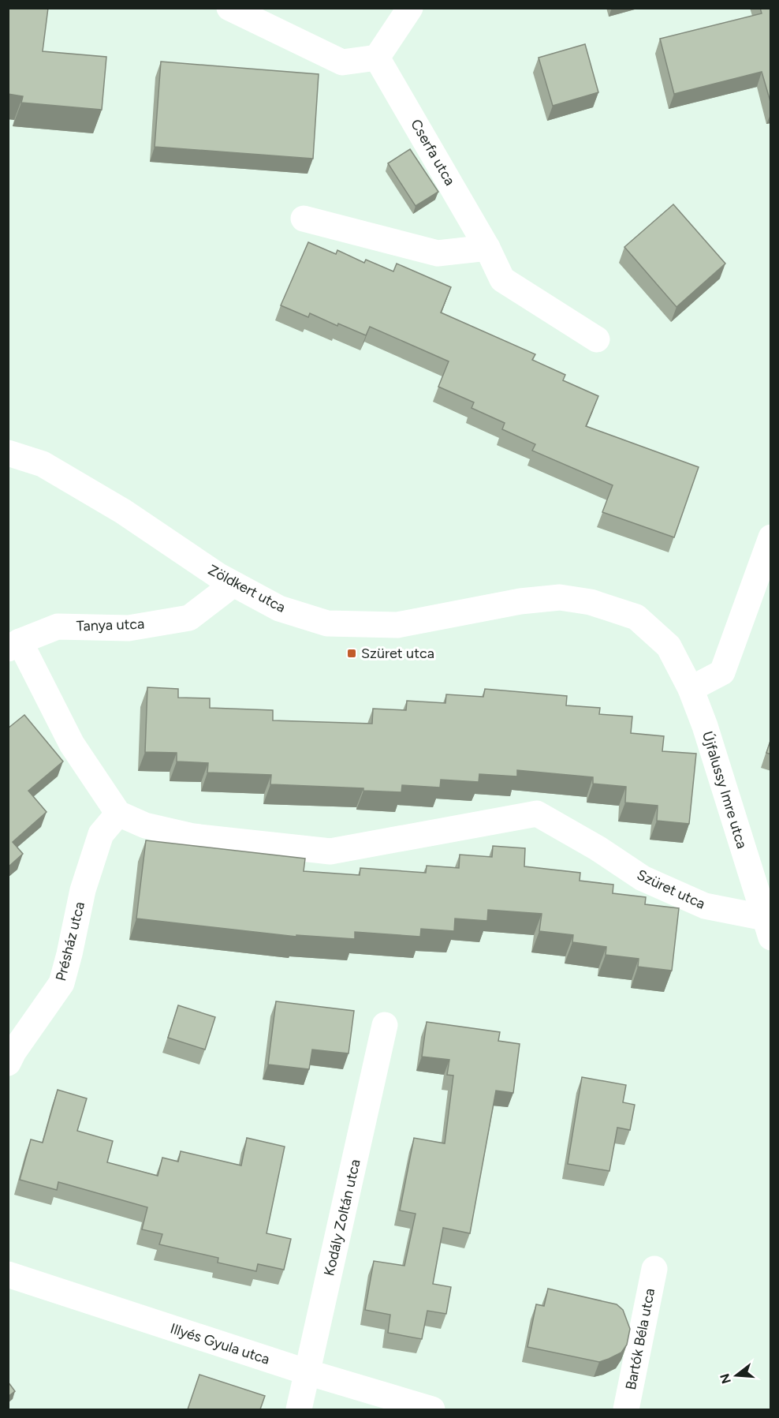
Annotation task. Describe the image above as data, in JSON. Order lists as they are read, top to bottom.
{
  "streets": {
    "street": [
      "Cserfa utca",
      "Zöldkert utca",
      "Tanya utca",
      "Újfalussy Imre utca",
      "Szüret utca",
      "Présház utca",
      "Kodály Zoltán utca",
      "Bartók Béla utca",
      "Illyés Gyula utca"
    ]
  },
  "crossings": [
    ["Zöldkert utca", "Tanya utca"],
    ["Zöldkert utca", "Újfalussy Imre utca"],
    ["Újfalussy Imre utca", "Szüret utca"],
    ["Szüret utca", "Présház utca"],
    ["Kodály Zoltán utca", "Illyés Gyula utca"]
  ],
  "places": {
    "transit": ["Szüret utca"]
  },
  "north": "left"
}
